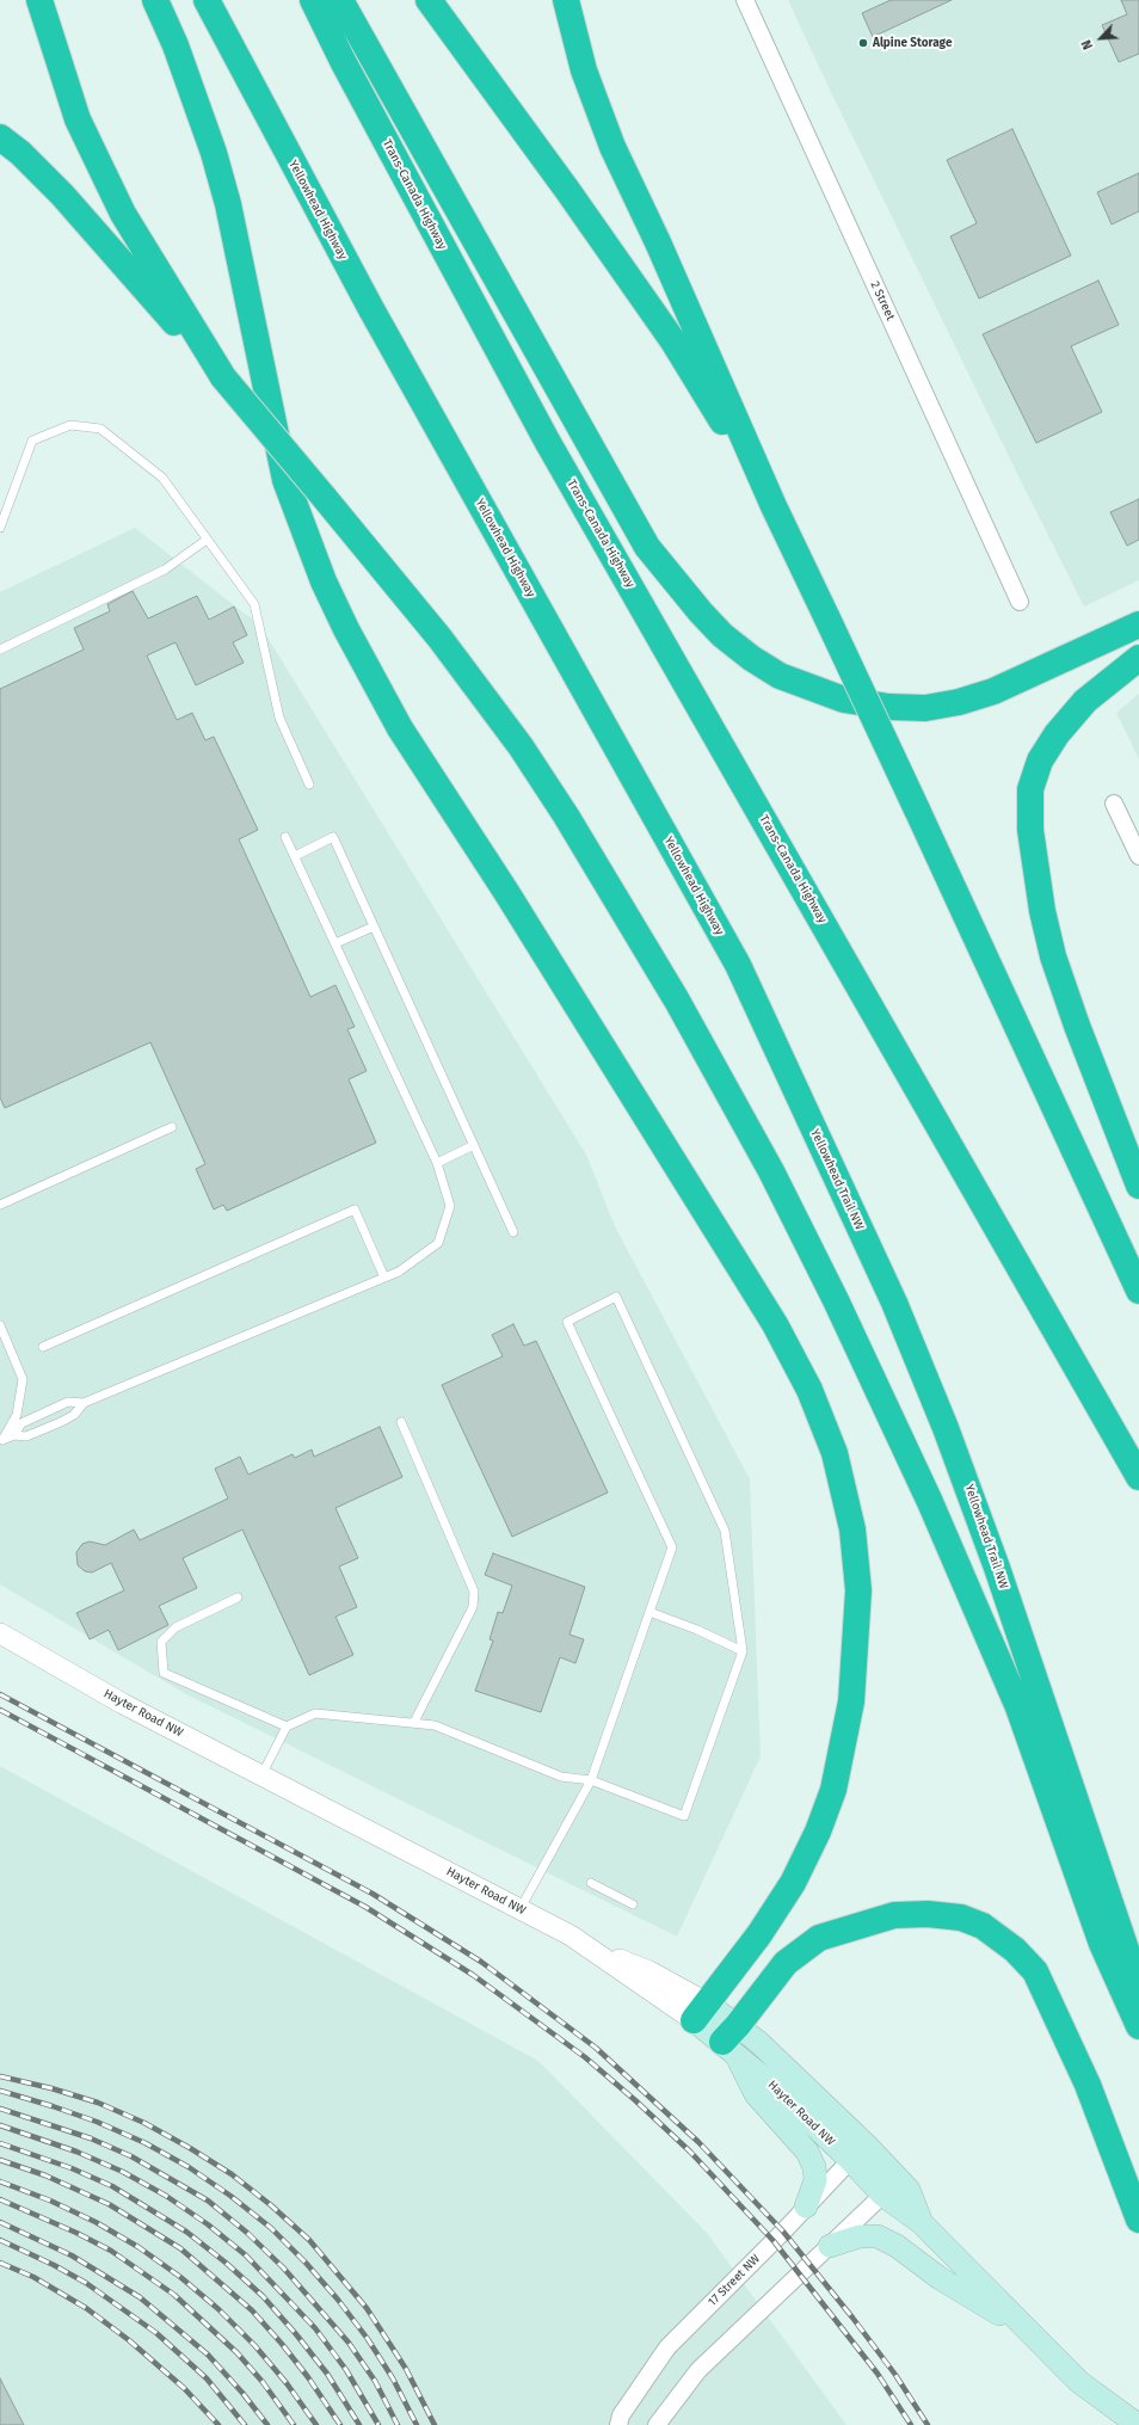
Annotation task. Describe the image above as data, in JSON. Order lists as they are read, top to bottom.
{
  "streets": {
    "highway": ["Trans-Canada Highway", "Yellowhead Highway", "Yellowhead Trail NW"],
    "street": ["2 Street", "Hayter Road NW", "17 Street NW"]
  },
  "crossings": [
    ["Yellowhead Highway", "Yellowhead Trail NW"]
  ],
  "places": ["Alpine Storage"],
  "north": "bottom left"
}
